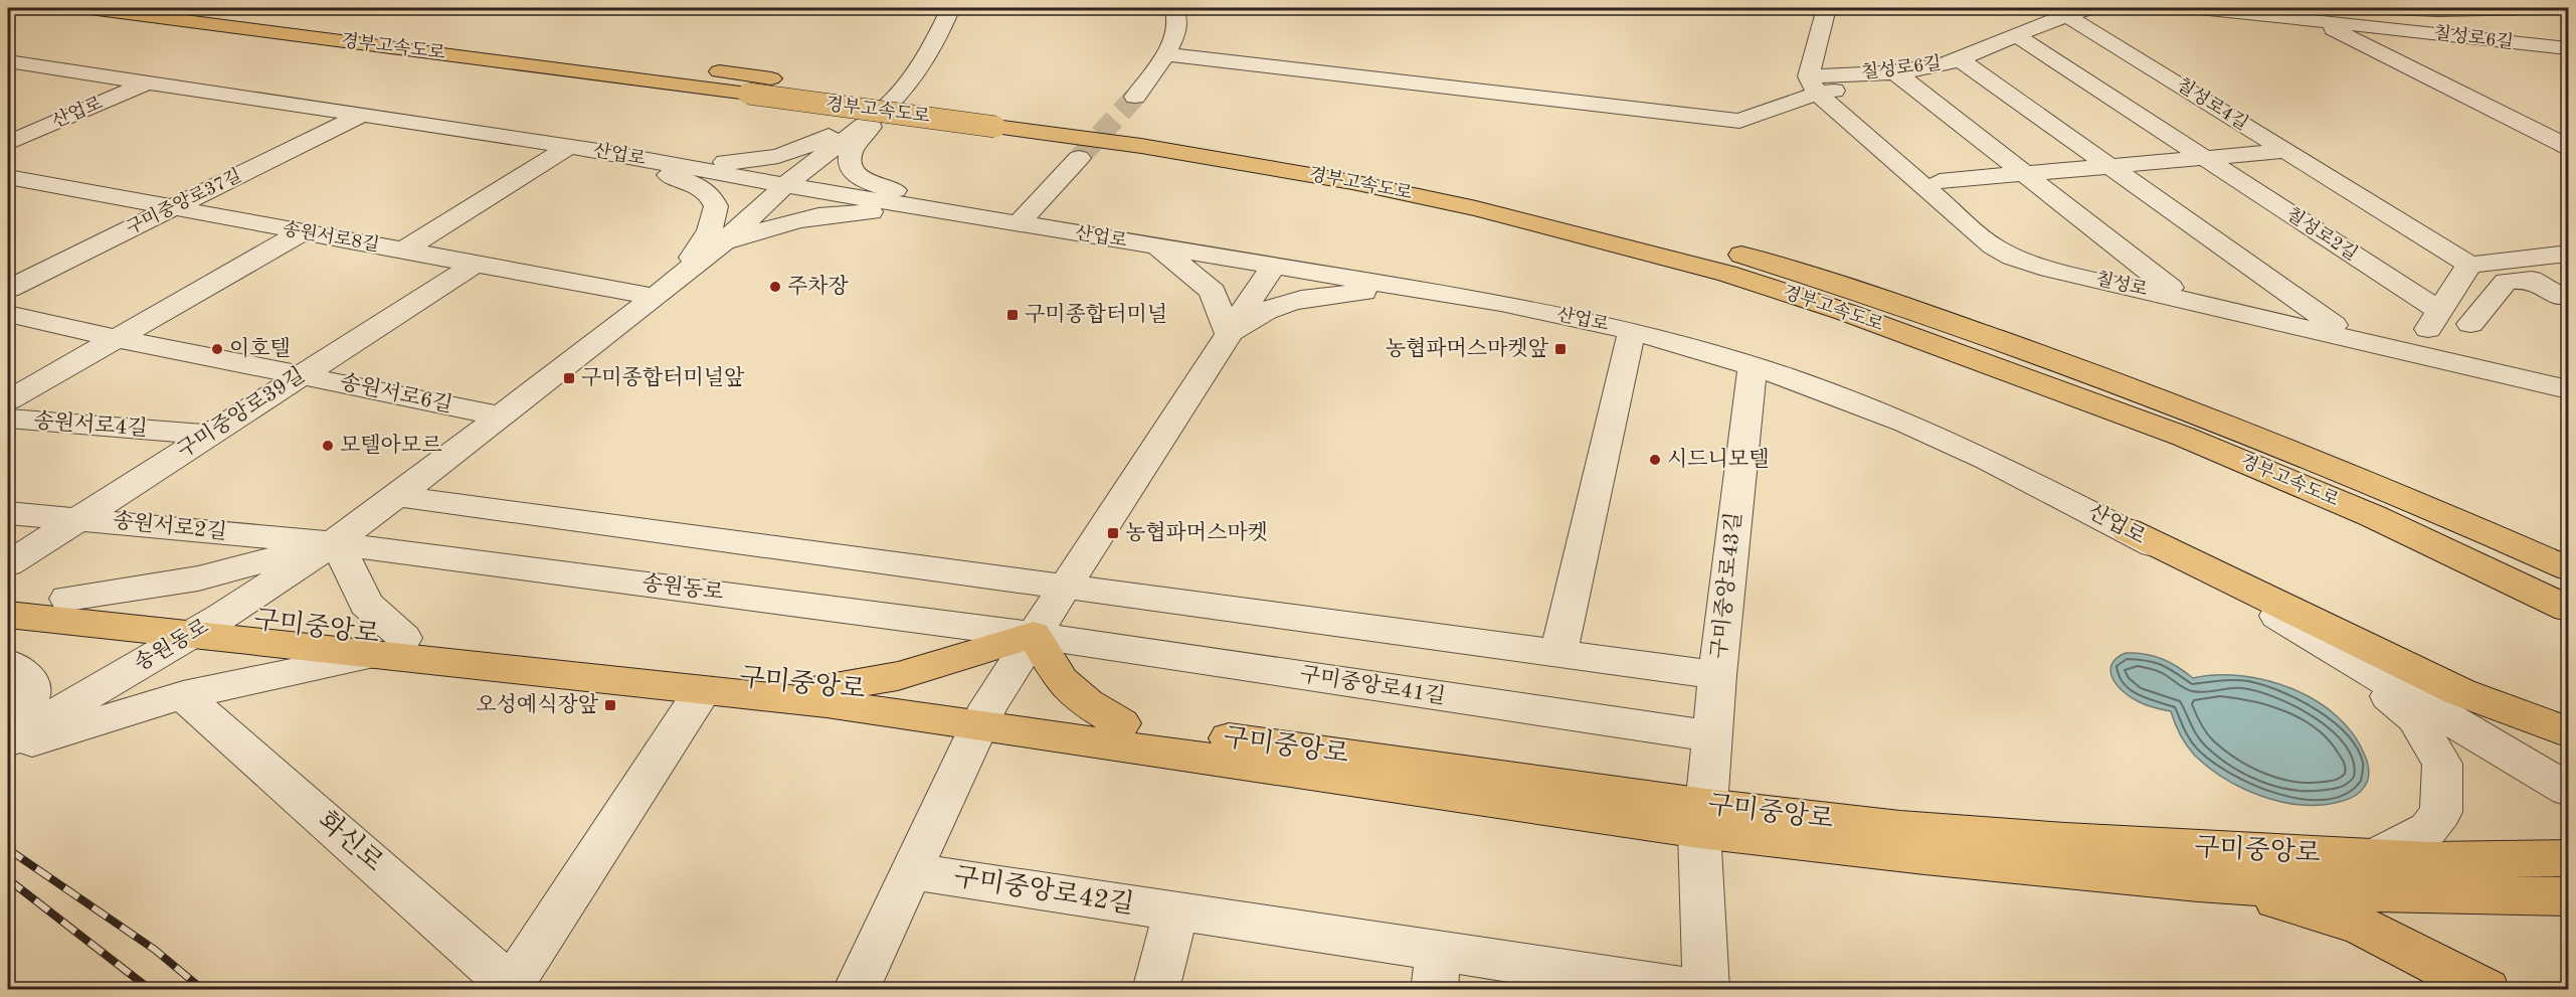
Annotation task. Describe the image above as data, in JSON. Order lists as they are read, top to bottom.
{
  "streets": {
    "main road": ["경부고속도로", "구미중앙로"],
    "street": [
      "칠성로6길",
      "칠성로4길",
      "산업로",
      "구미중앙로37길",
      "칠성로2길",
      "송원서로8길",
      "칠성로",
      "송원서로6길",
      "구미중앙로39길",
      "송원서로4길",
      "송원서로2길",
      "구미중앙로43길",
      "송원동로",
      "구미중앙로41길",
      "화신로",
      "구미중앙로42길"
    ]
  },
  "crossings": [
    ["칠성로6길", "칠성로4길"],
    ["칠성로6길", "칠성로"],
    ["칠성로4길", "칠성로2길"],
    ["칠성로4길", "칠성로"],
    ["산업로", "구미중앙로37길"],
    ["산업로", "송원서로8길"],
    ["산업로", "구미중앙로43길"],
    ["산업로", "송원동로"],
    ["구미중앙로37길", "송원서로8길"],
    ["송원서로8길", "구미중앙로39길"],
    ["송원서로8길", "송원동로"],
    ["송원서로6길", "구미중앙로39길"],
    ["송원서로6길", "송원동로"],
    ["구미중앙로39길", "송원서로4길"],
    ["구미중앙로39길", "송원서로2길"],
    ["송원서로2길", "송원동로"],
    ["구미중앙로43길", "구미중앙로"],
    ["구미중앙로43길", "구미중앙로41길"],
    ["송원동로", "구미중앙로"],
    ["송원동로", "구미중앙로41길"]
  ],
  "places": {
    "other": [
      "주차장",
      "이호텔",
      "모텔아모르",
      "시드니모텔"
    ],
    "transit": [
      "구미종합터미널",
      "농협파머스마켓앞",
      "구미종합터미널앞",
      "농협파머스마켓",
      "오성예식장앞"
    ]
  }
}
